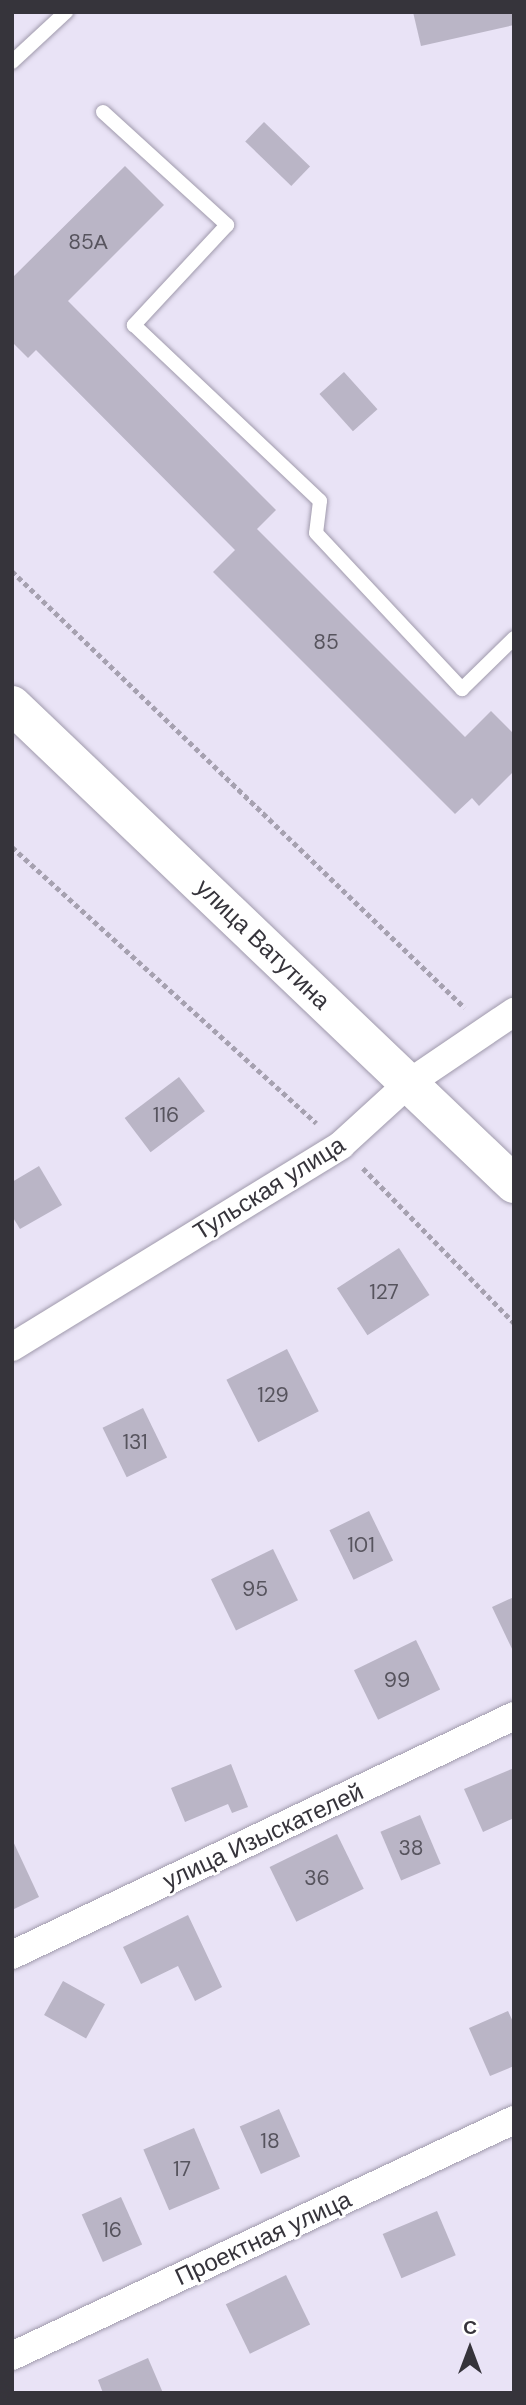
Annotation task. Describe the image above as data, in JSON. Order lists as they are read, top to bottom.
{
  "streets": {
    "main road": ["улица Ватутина"],
    "street": ["Тульская улица", "улица Изыскателей", "Проектная улица"]
  },
  "crossings": [
    ["улица Ватутина", "Тульская улица"]
  ],
  "house_numbers": [
    "85А",
    "85",
    "116",
    "127",
    "129",
    "131",
    "101",
    "95",
    "99",
    "38",
    "36",
    "18",
    "17",
    "16"
  ],
  "north": "top"
}
